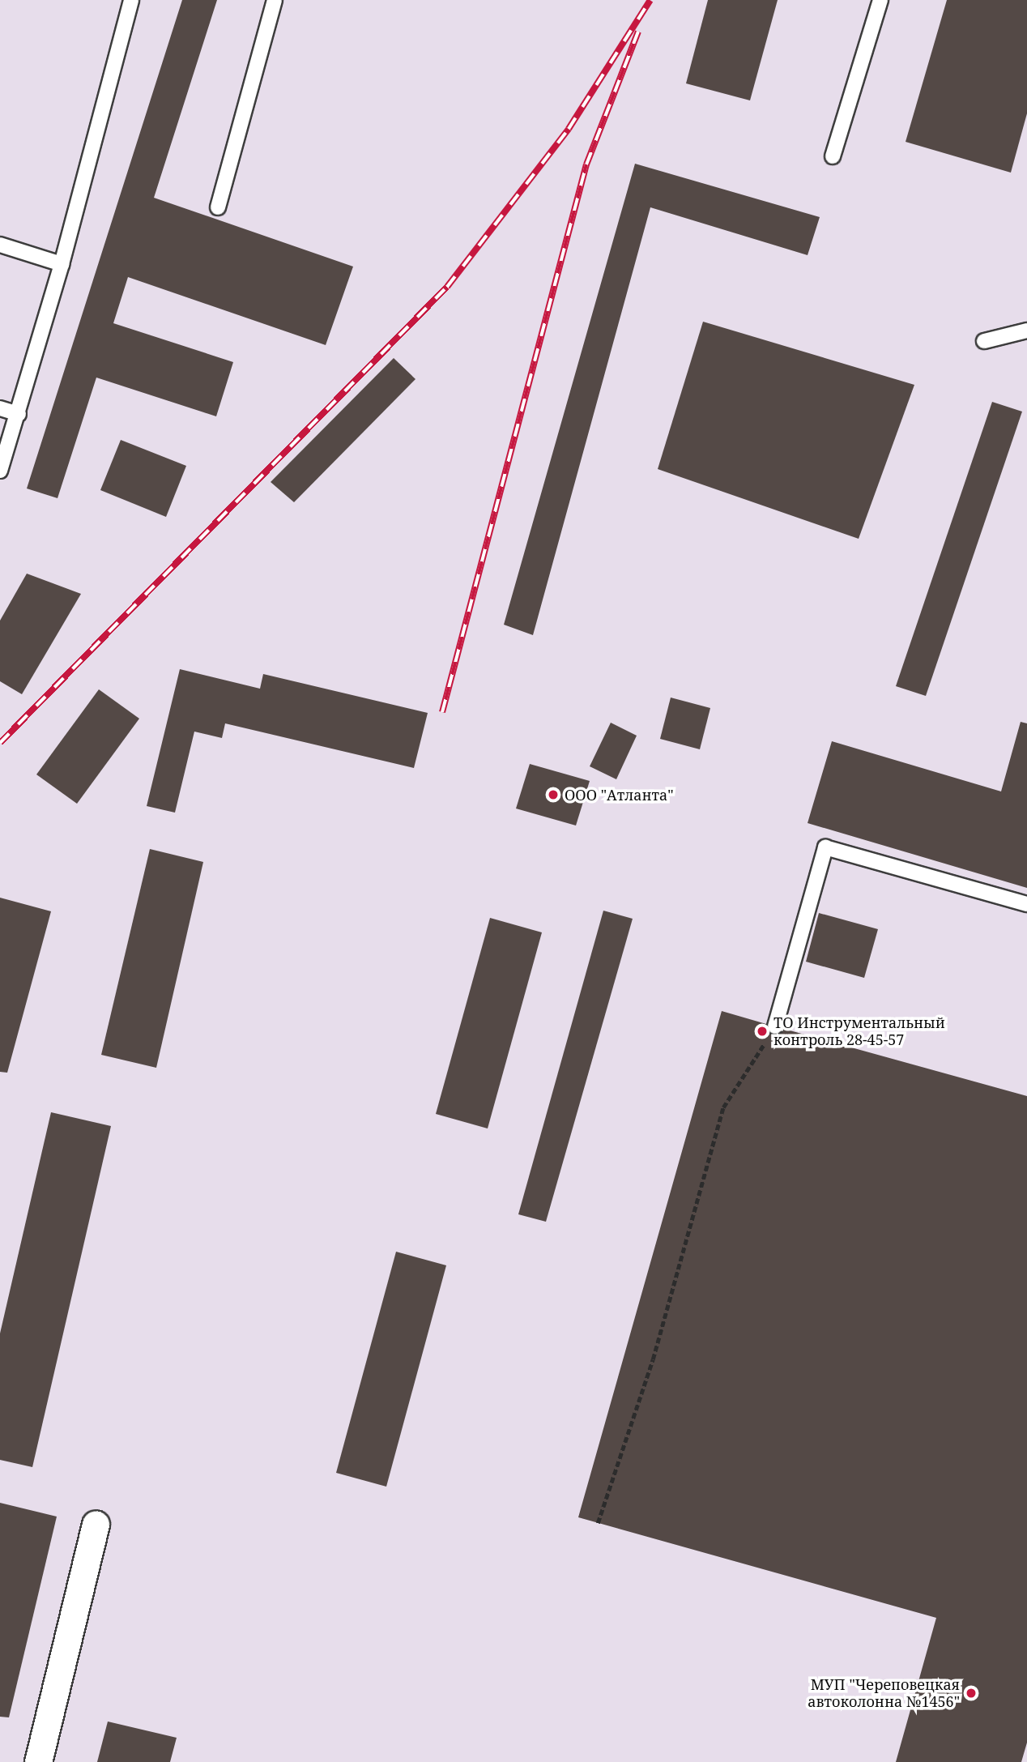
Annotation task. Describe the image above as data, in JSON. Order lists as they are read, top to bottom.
{
  "places": ["ООО \"Атланта\"", "ТО Инструментальный контроль 28-45-57", "МУП \"Череповецкая автоколонна №1456\""]
}
